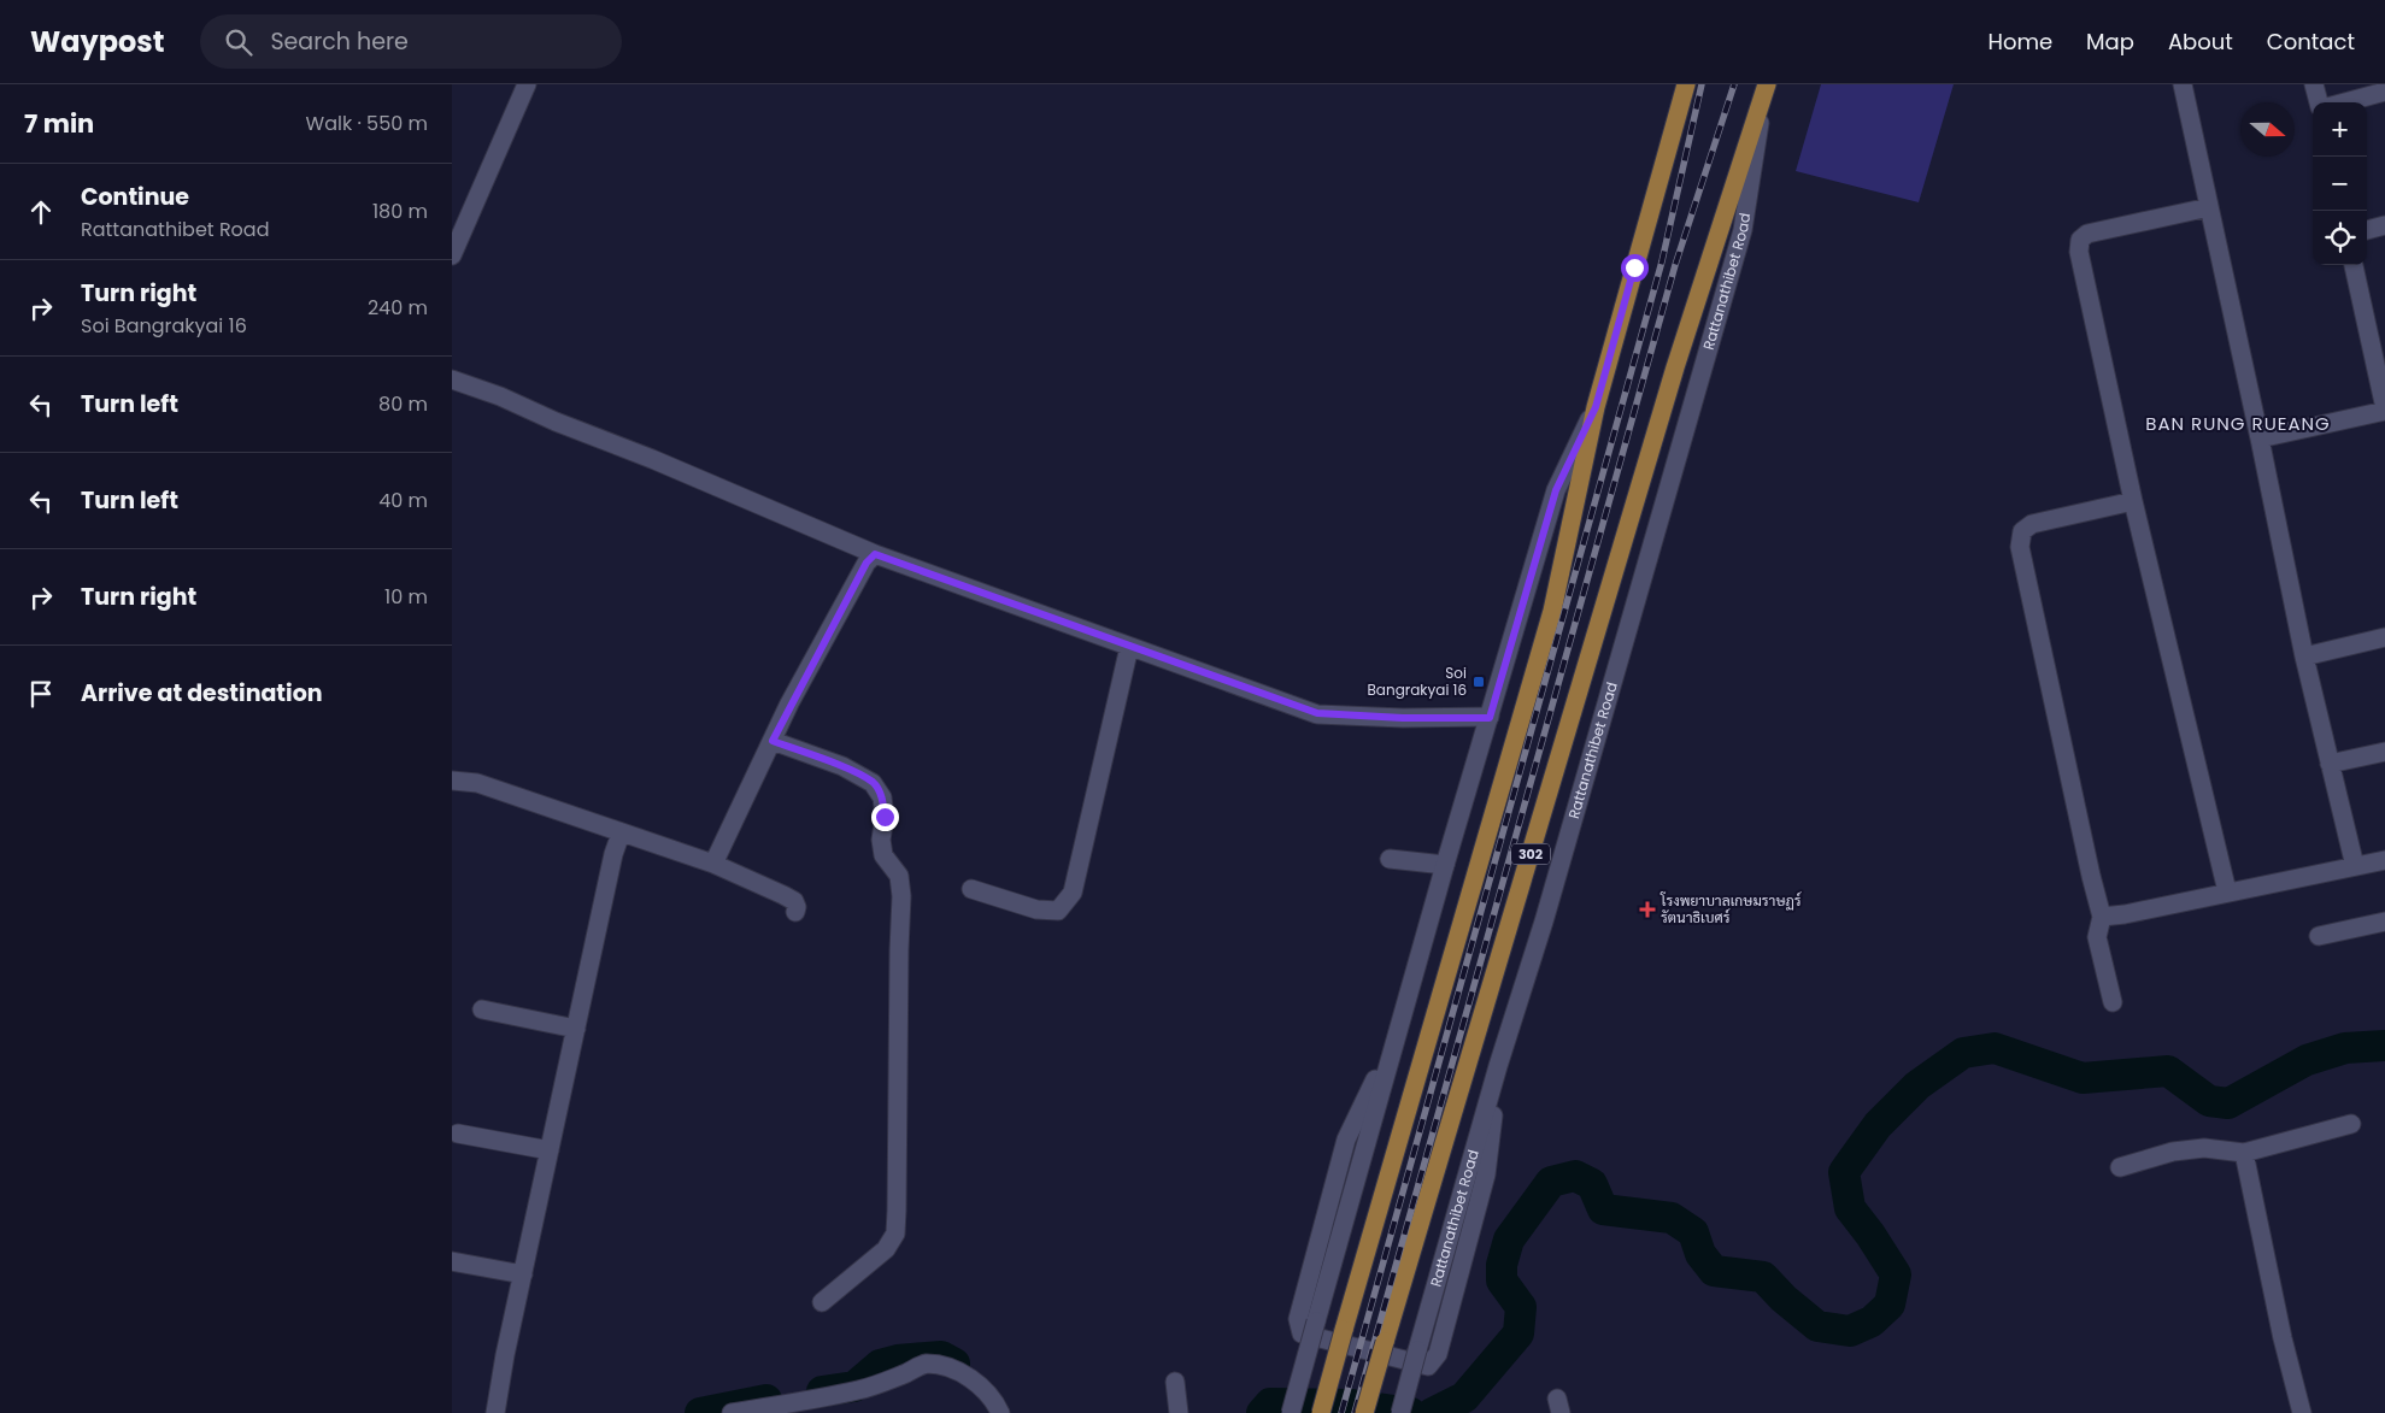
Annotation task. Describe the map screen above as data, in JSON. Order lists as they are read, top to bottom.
{
  "streets": {
    "main road": ["Rattanathibet Road", "302"]
  },
  "districts": ["BAN RUNG RUEANG"],
  "places": {
    "transit": ["Soi Bangrakyai 16"],
    "health": ["โรงพยาบาลเกษมราษฏร์ รัตนาธิเบศร์"]
  },
  "north": "right",
  "page": {
    "header": "Waypost",
    "search": "Search here",
    "nav": [
      "Home",
      "Map",
      "About",
      "Contact"
    ],
    "heading": ["7 min", "Walk · 550 m"],
    "map_buttons": ["+", "−"],
    "list": [
      ["Continue", "Rattanathibet Road", "180 m"],
      ["Turn right", "Soi Bangrakyai 16", "240 m"],
      ["Turn left", "80 m"],
      ["Turn left", "40 m"],
      ["Turn right", "10 m"],
      "Arrive at destination"
    ]
  }
}
